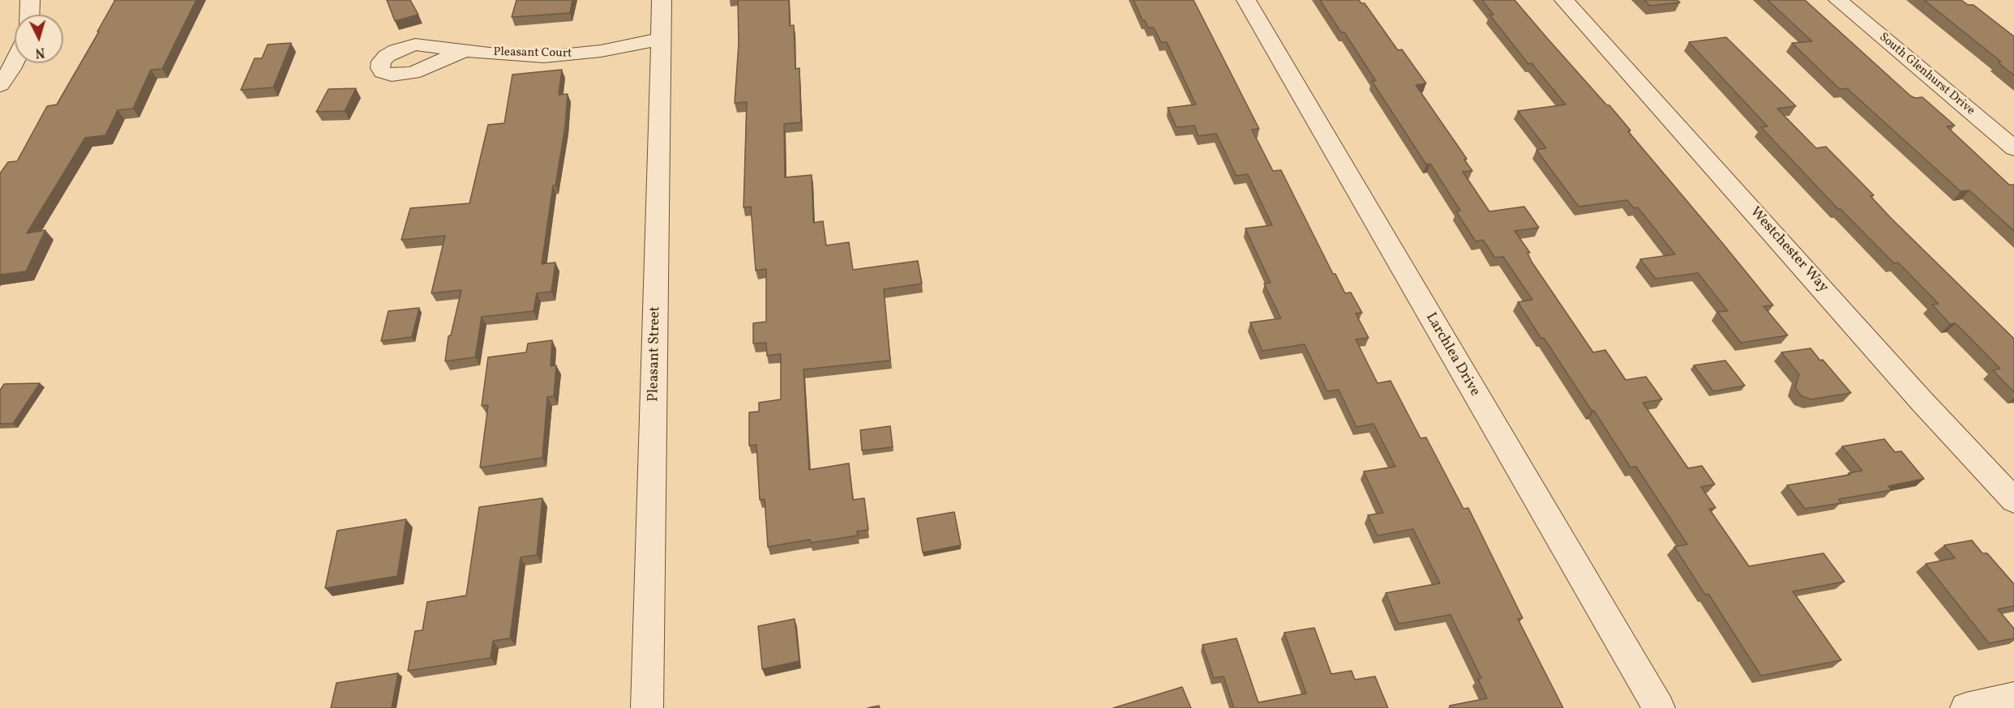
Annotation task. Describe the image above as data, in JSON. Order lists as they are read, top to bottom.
{
  "streets": {
    "street": [
      "Pleasant Court",
      "South Glenhurst Drive",
      "Westchester Way",
      "Pleasant Street",
      "Larchlea Drive"
    ]
  },
  "crossings": [
    ["Pleasant Court", "Pleasant Street"]
  ],
  "north": "bottom"
}
